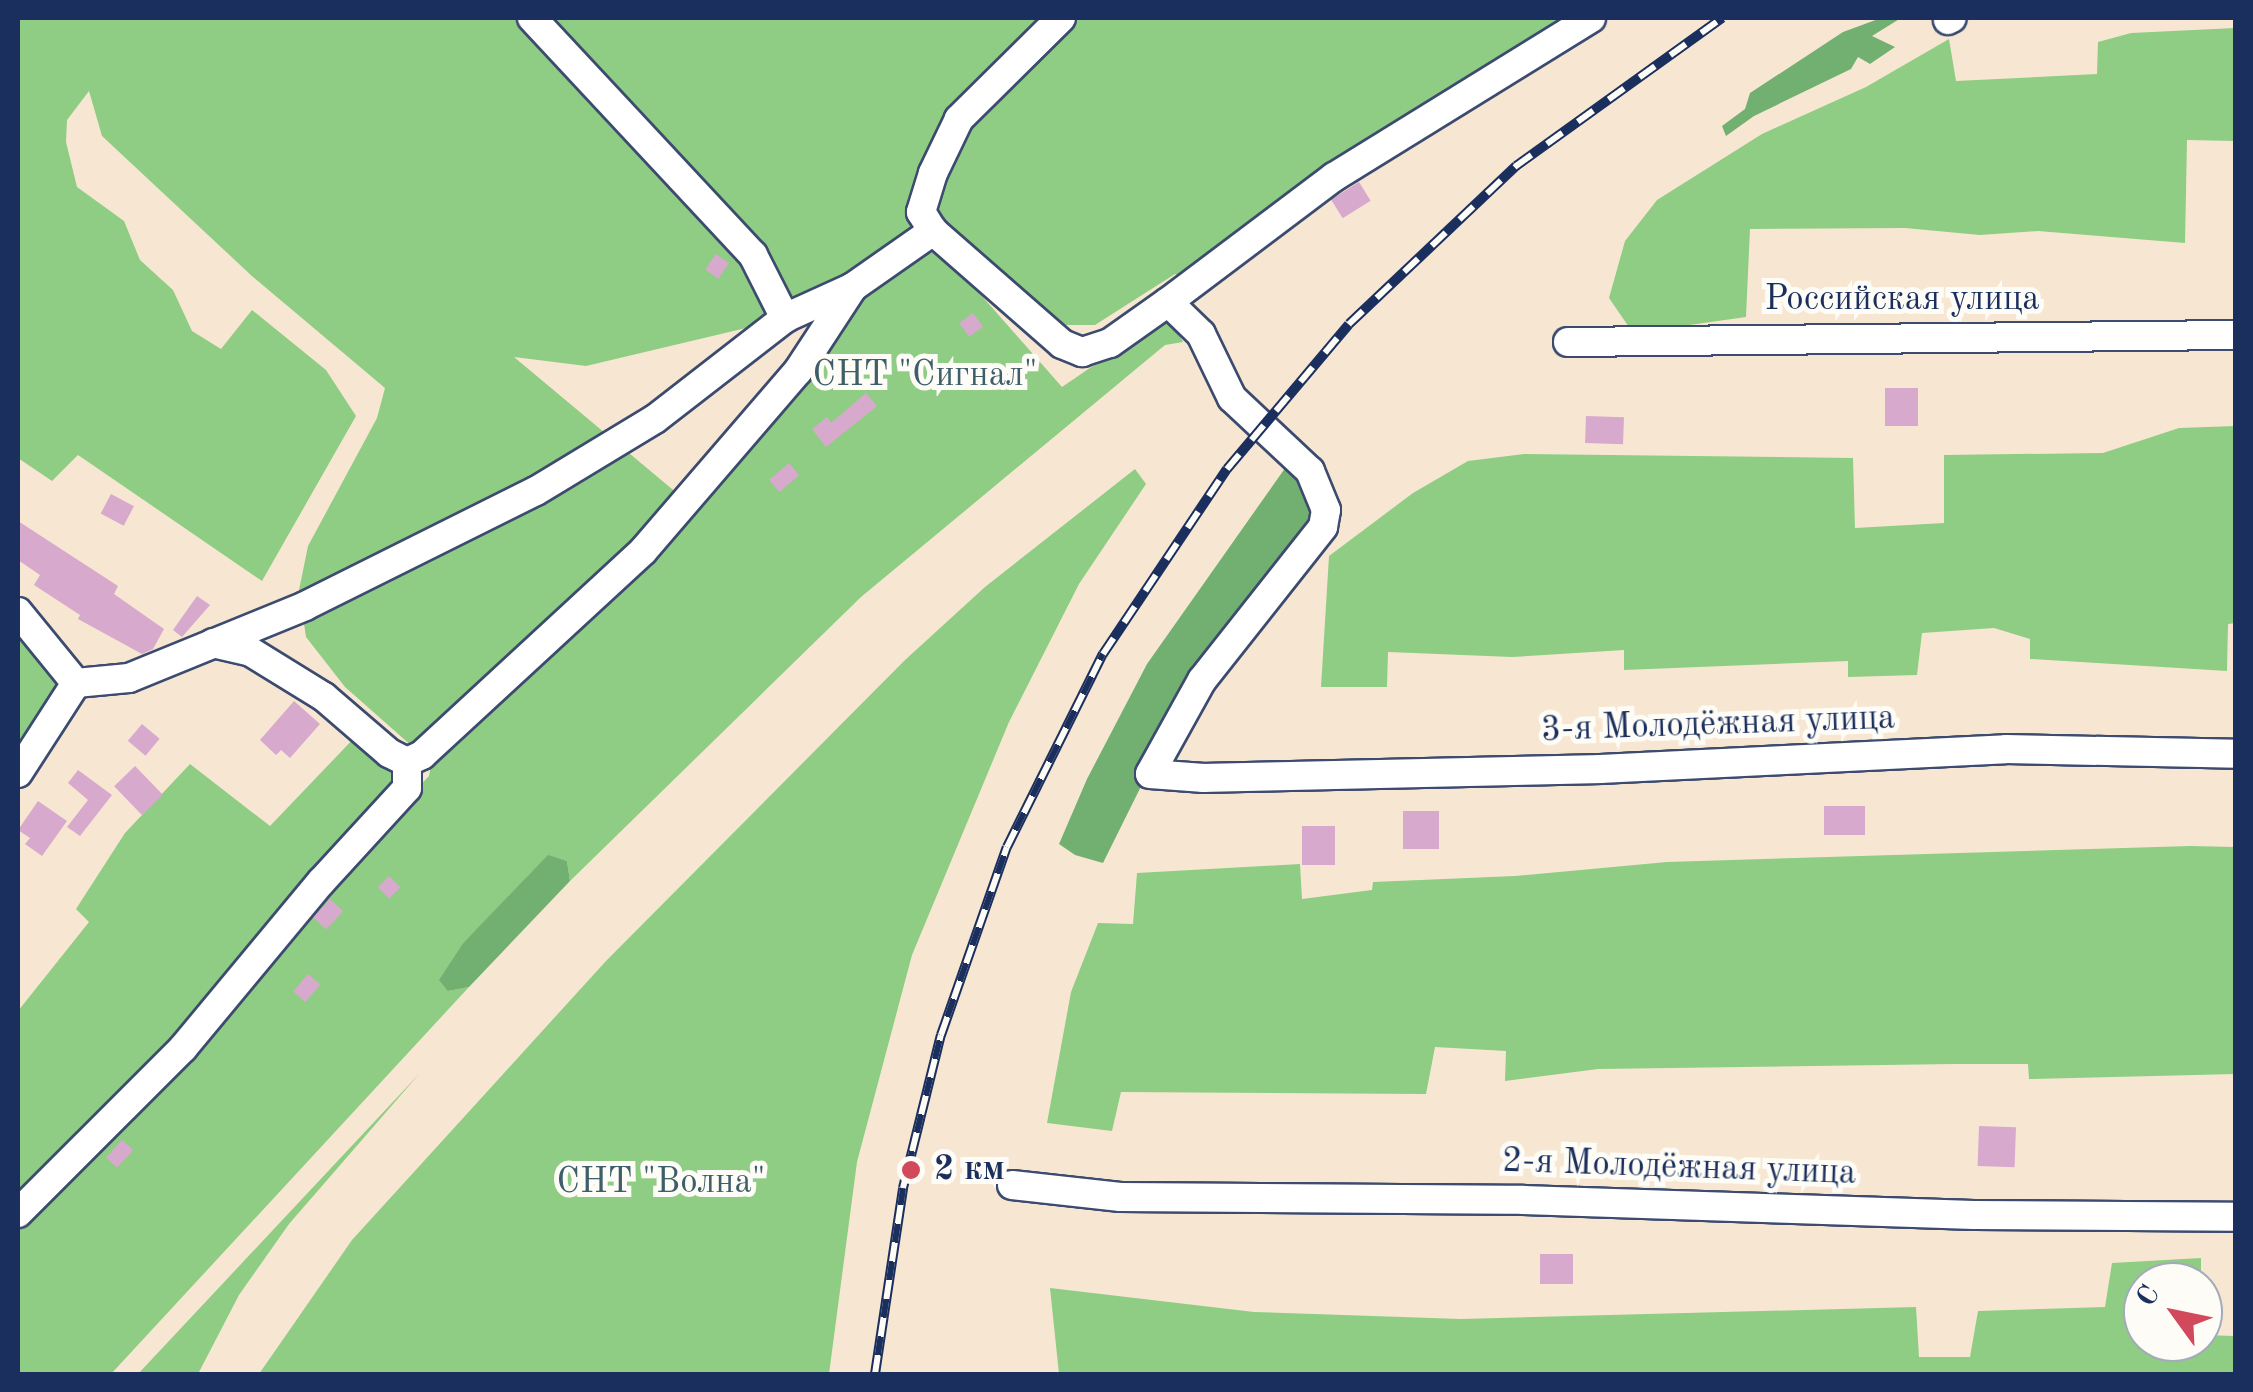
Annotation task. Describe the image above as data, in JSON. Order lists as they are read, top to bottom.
{
  "streets": {
    "street": ["Российская улица", "3-я Молодёжная улица", "2-я Молодёжная улица"]
  },
  "parks": ["СНТ \"Сигнал\"", "СНТ \"Волна\""],
  "places": ["2 км"],
  "north": "top left"
}
